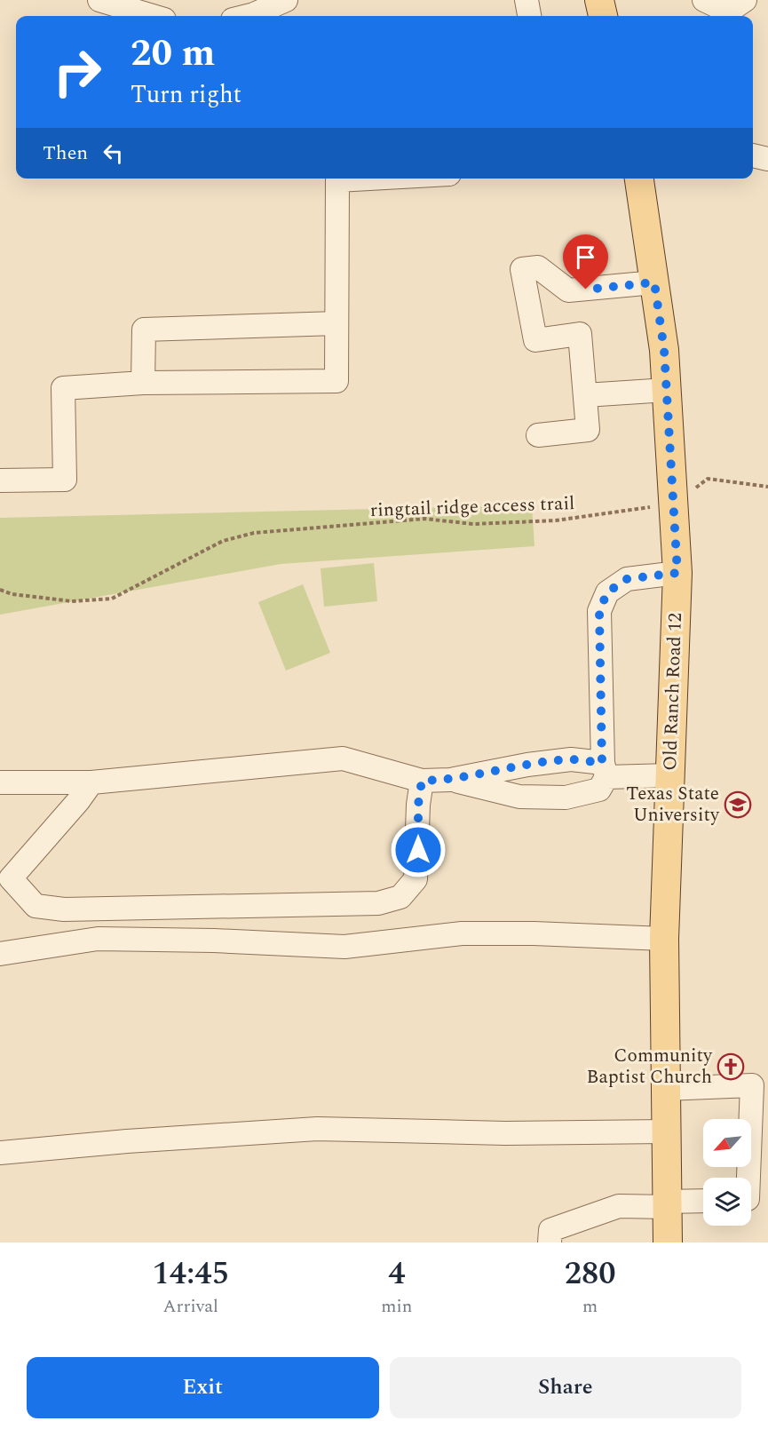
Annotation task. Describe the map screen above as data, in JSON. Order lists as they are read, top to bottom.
{
  "streets": {
    "main road": ["Old Ranch Road 12"],
    "path": ["ringtail ridge access trail"]
  },
  "crossings": [
    ["ringtail ridge access trail", "Old Ranch Road 12"]
  ],
  "places": {
    "school or university": ["Texas State University"],
    "church": ["Community Baptist Church"]
  },
  "north": "bottom left",
  "page": {
    "turn": ["20 m", "Turn right"],
    "then": "Then",
    "eta": [
      "14:45",
      "Arrival",
      "4",
      "min",
      "280",
      "m"
    ],
    "buttons": ["Exit", "Share"]
  }
}
